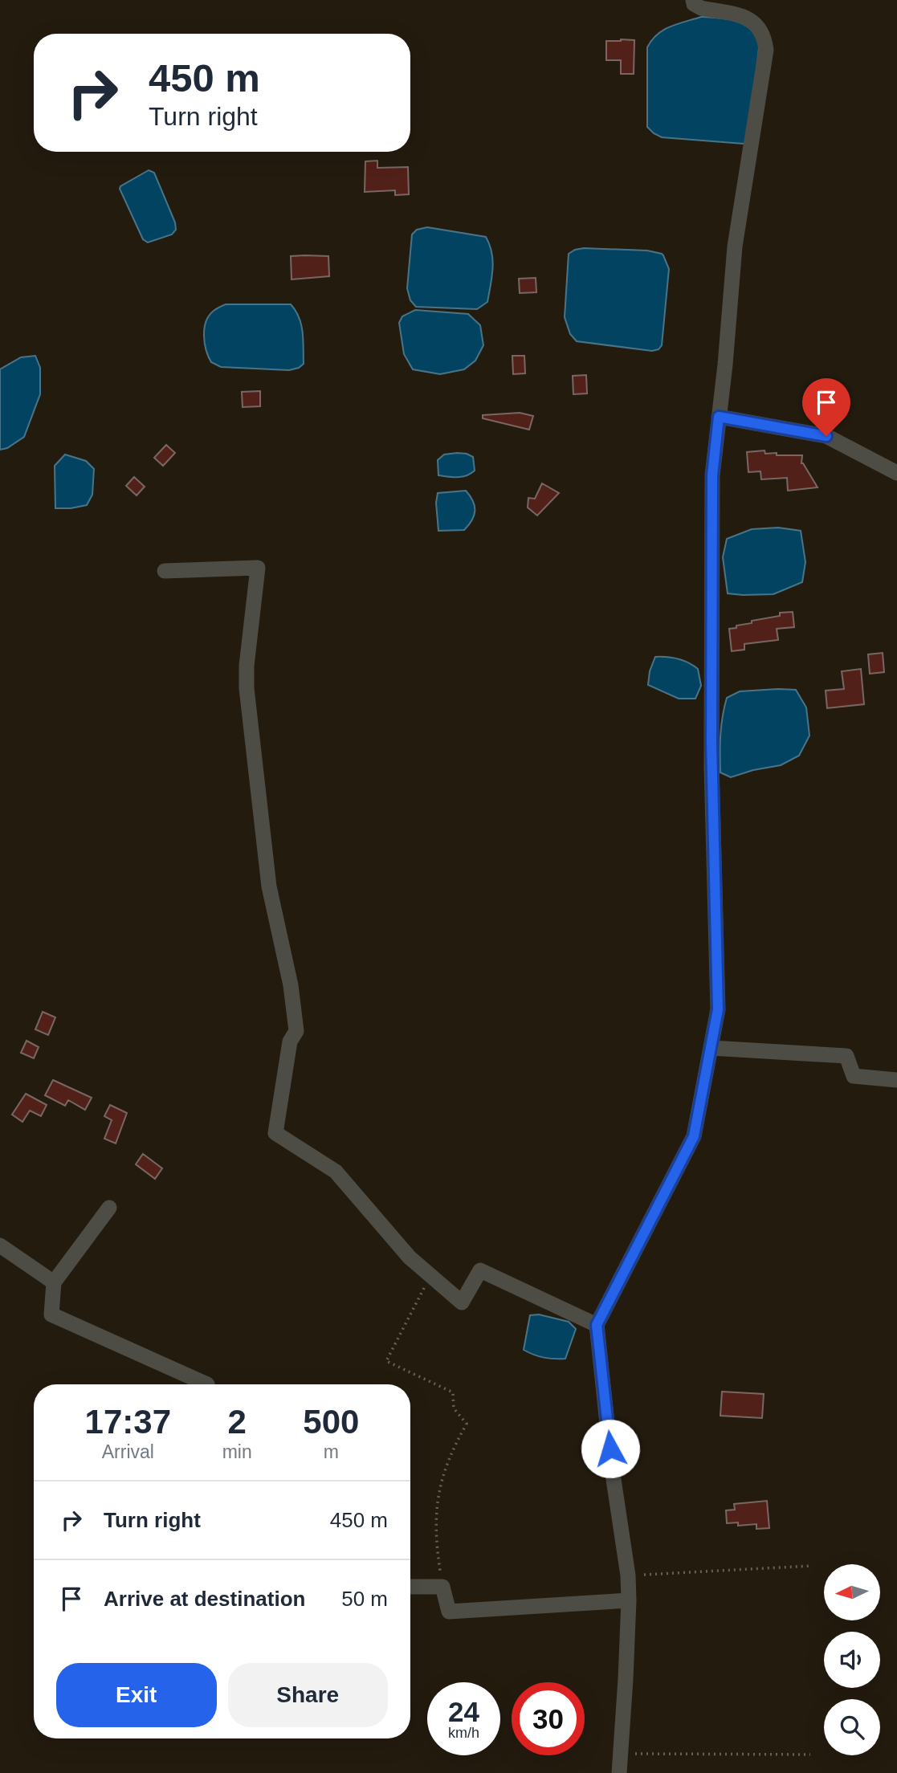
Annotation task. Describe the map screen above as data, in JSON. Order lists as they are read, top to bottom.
{
  "north": "left",
  "page": {
    "turn": ["450 m", "Turn right"],
    "eta": [
      "17:37",
      "Arrival",
      "2",
      "min",
      "500",
      "m"
    ],
    "list": [
      {
        "name": "Turn right",
        "value": "450 m"
      },
      {
        "name": "Arrive at destination",
        "value": "50 m"
      }
    ],
    "buttons": ["Exit", "Share"],
    "speed": "24 km/h",
    "limit": "30"
  }
}
